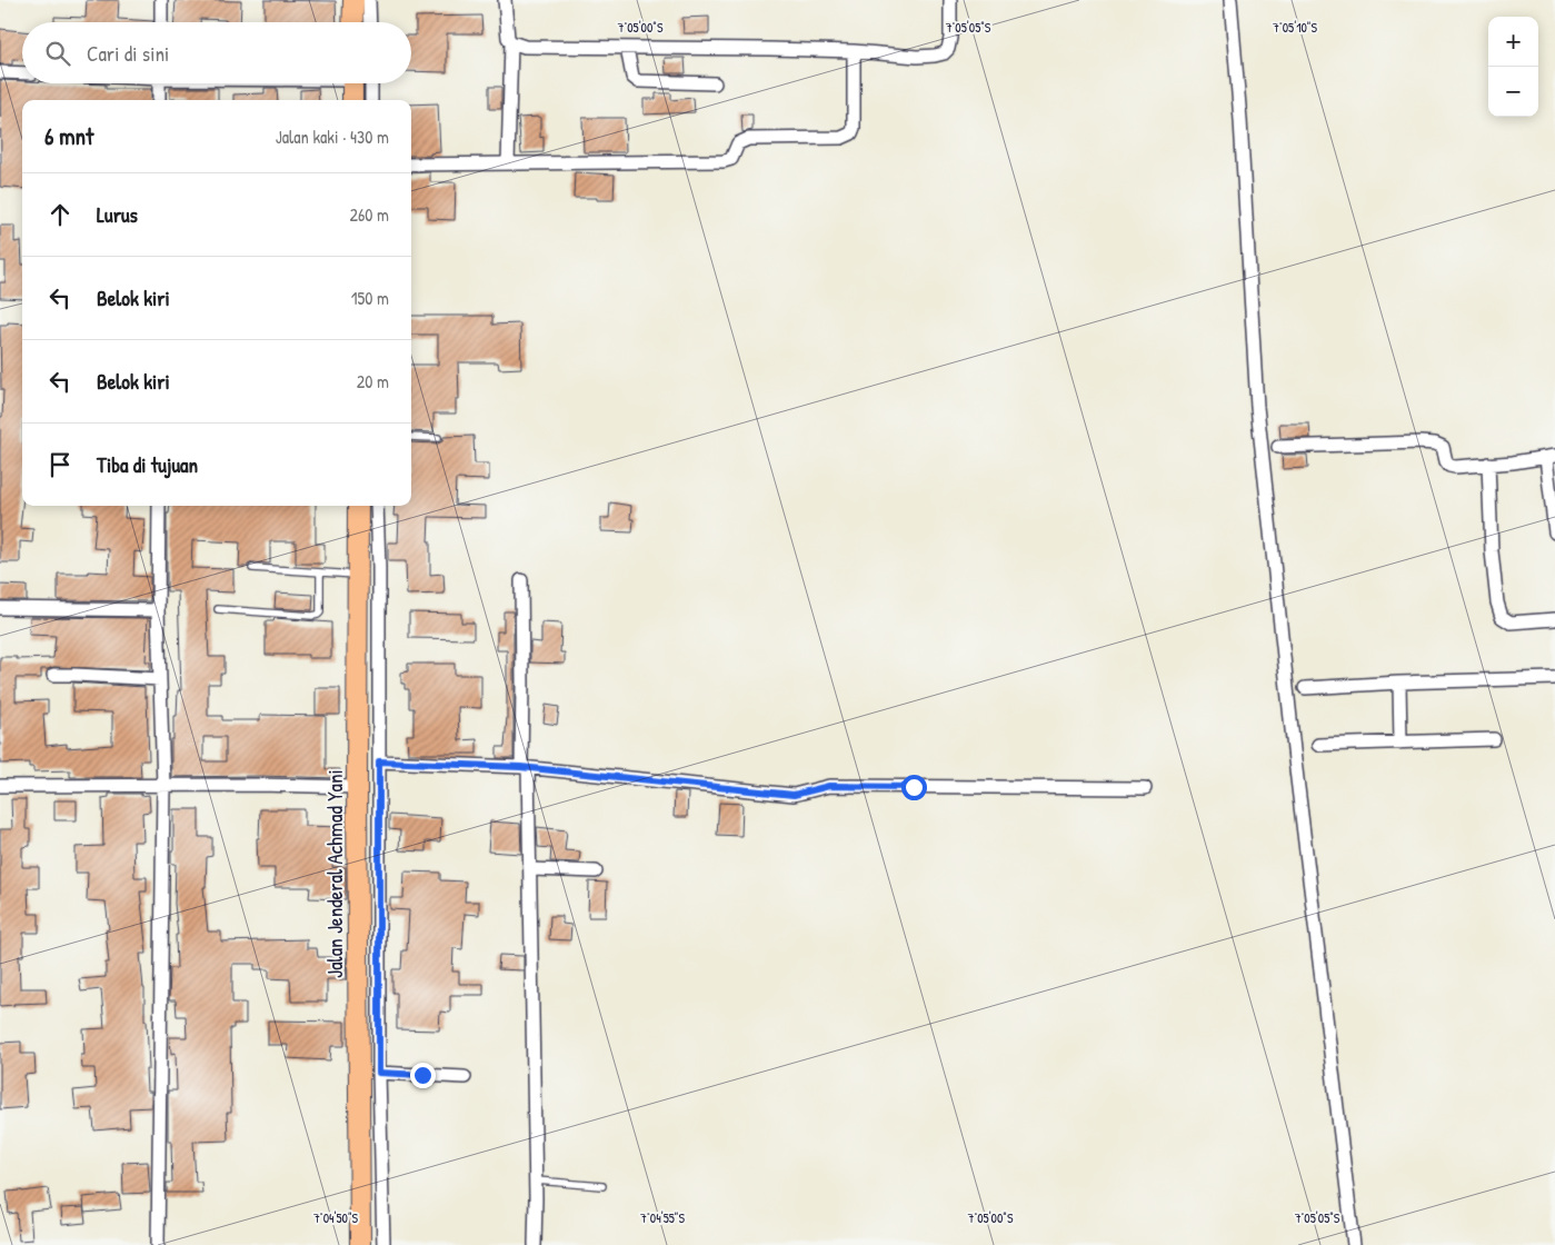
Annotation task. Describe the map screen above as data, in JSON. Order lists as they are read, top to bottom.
{
  "streets": {
    "main road": ["Jalan Jenderal Achmad Yani"]
  },
  "page": {
    "map_buttons": ["+", "−"],
    "search": "Cari di sini",
    "heading": ["6 mnt", "Jalan kaki · 430 m"],
    "list": [
      ["Lurus", "260 m"],
      ["Belok kiri", "150 m"],
      ["Belok kiri", "20 m"],
      "Tiba di tujuan"
    ]
  },
  "coordinates": [
    "7°05'00\"S",
    "7°05'05\"S",
    "7°05'10\"S",
    "7°04'50\"S",
    "7°04'55\"S"
  ]
}
